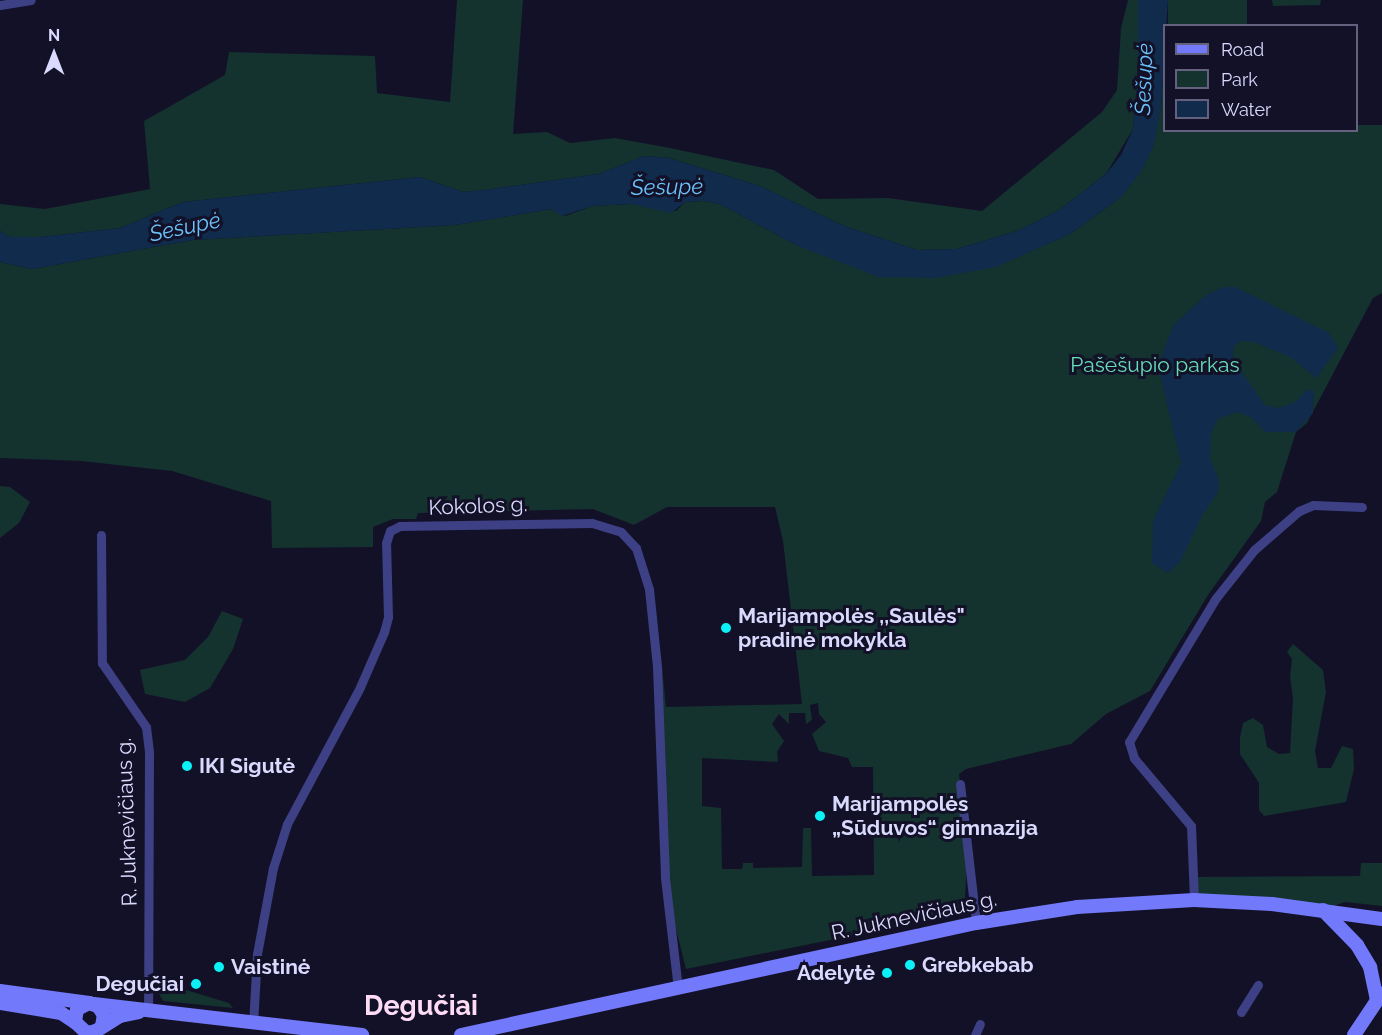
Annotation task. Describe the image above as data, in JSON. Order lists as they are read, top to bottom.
{
  "streets": {
    "street": ["Kokolos g.", "R. Juknevičiaus g."]
  },
  "crossings": [
    ["Kokolos g.", "R. Juknevičiaus g."]
  ],
  "districts": ["Degučiai"],
  "water": ["Šešupė"],
  "parks": ["Pašešupio parkas"],
  "places": [
    "Marijampolės ,,Saulės\" pradinė mokykla",
    "IKI Sigutė",
    "Marijampolės „Sūduvos“ gimnazija",
    "Grebkebab",
    "Vaistinė",
    "Adelytė",
    "Degučiai"
  ],
  "legend": ["Road", "Park", "Water"],
  "north": "top"
}
